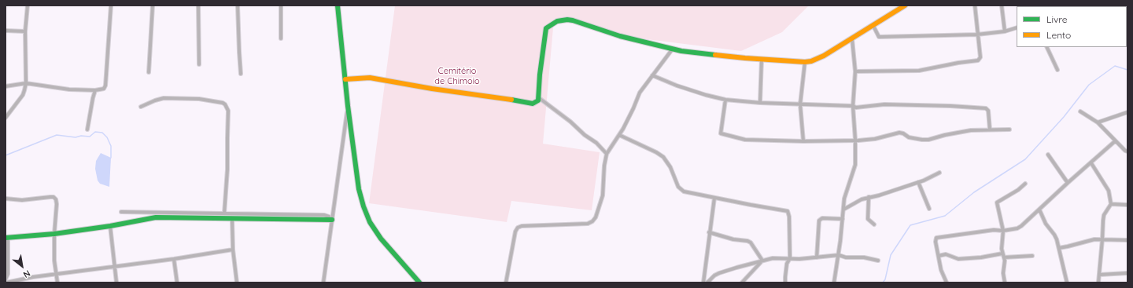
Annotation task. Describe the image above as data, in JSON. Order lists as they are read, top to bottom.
{
  "parks": ["Cemitério de Chimoio"],
  "legend": ["Livre", "Lento"],
  "north": "bottom right"
}
